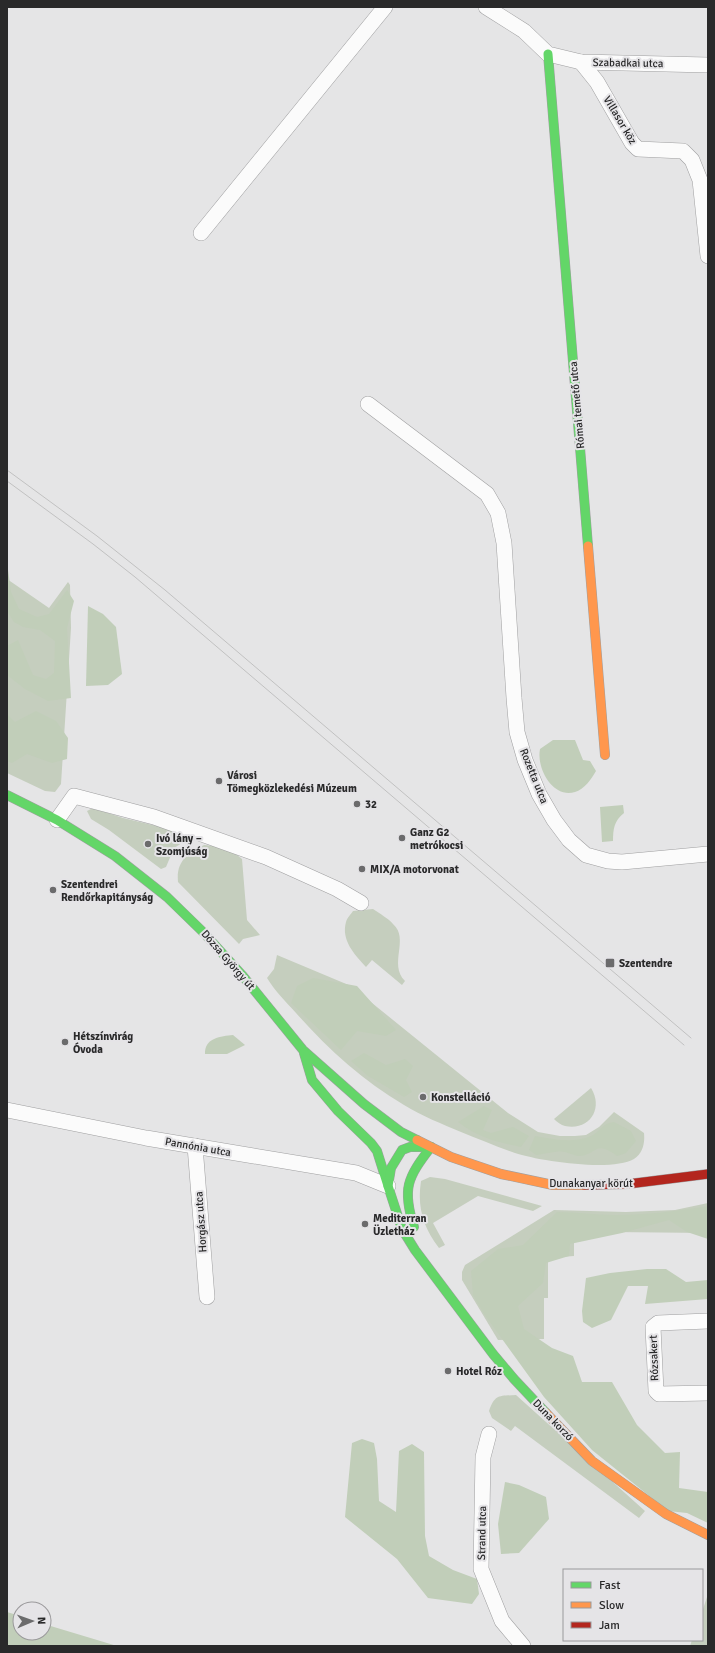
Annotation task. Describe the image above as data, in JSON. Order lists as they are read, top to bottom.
{
  "streets": {
    "street": [
      "Szabadkai utca",
      "Villasor köz",
      "Római temető utca",
      "Rozetta utca",
      "Dózsa György út",
      "Pannónia utca",
      "Dunakanyar körút",
      "Horgász utca",
      "Rózsakert",
      "Duna korzó",
      "Strand utca"
    ]
  },
  "crossings": [
    ["Szabadkai utca", "Villasor köz"],
    ["Szabadkai utca", "Római temető utca"],
    ["Dózsa György út", "Dunakanyar körút"],
    ["Dózsa György út", "Duna korzó"],
    ["Pannónia utca", "Horgász utca"],
    ["Pannónia utca", "Duna korzó"],
    ["Dunakanyar körút", "Duna korzó"]
  ],
  "places": {
    "other": [
      "Városi Tömegközlekedési Múzeum",
      "32",
      "Ganz G2 metrókocsi",
      "Ivó lány – Szomjúság",
      "MIX/A motorvonat",
      "Szentendrei Rendőrkapitányság",
      "Hétszínvirág Óvoda",
      "Konstelláció",
      "Mediterran Üzletház",
      "Hotel Róz"
    ],
    "transit": ["Szentendre"]
  },
  "legend": ["Fast", "Slow", "Jam"],
  "north": "right"
}
